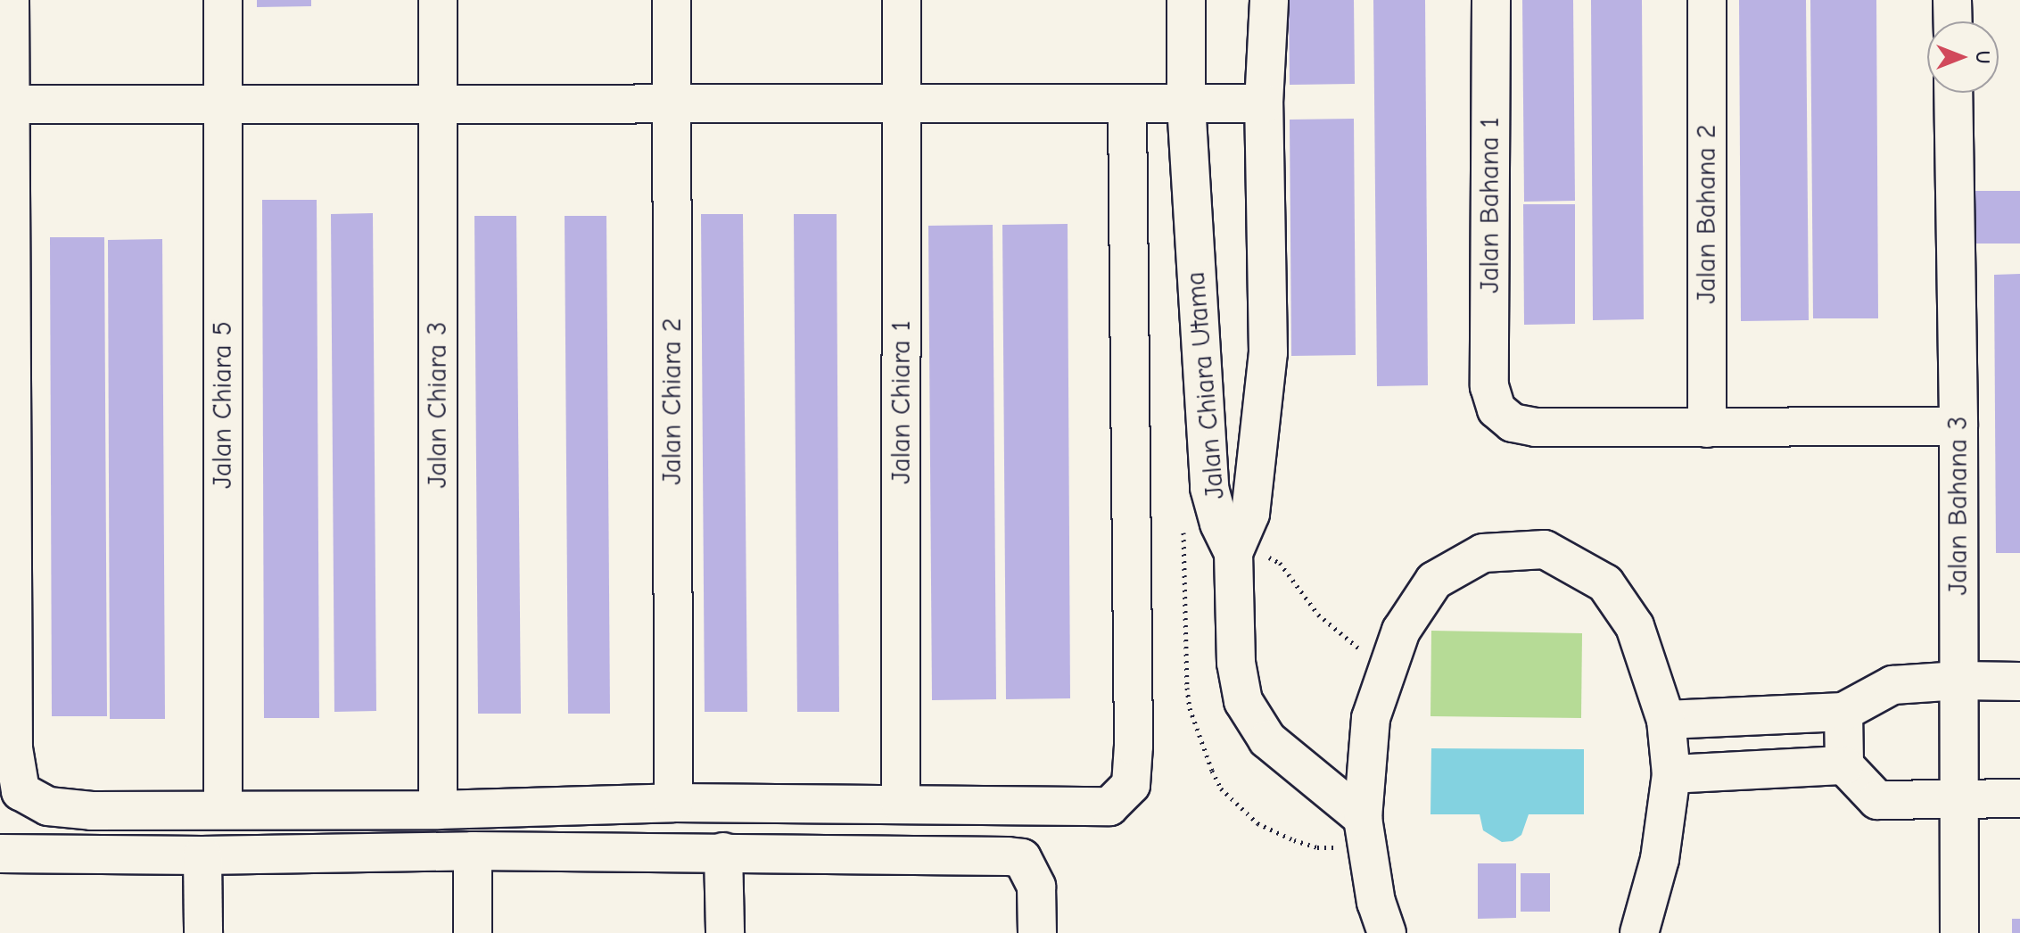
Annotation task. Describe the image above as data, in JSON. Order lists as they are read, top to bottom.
{
  "streets": {
    "street": [
      "Jalan Bahana 1",
      "Jalan Bahana 2",
      "Jalan Chiara Utama",
      "Jalan Chiara 2",
      "Jalan Chiara 1",
      "Jalan Chiara 5",
      "Jalan Chiara 3",
      "Jalan Bahana 3"
    ]
  },
  "crossings": [
    ["Jalan Bahana 1", "Jalan Bahana 2"]
  ],
  "north": "right"
}
